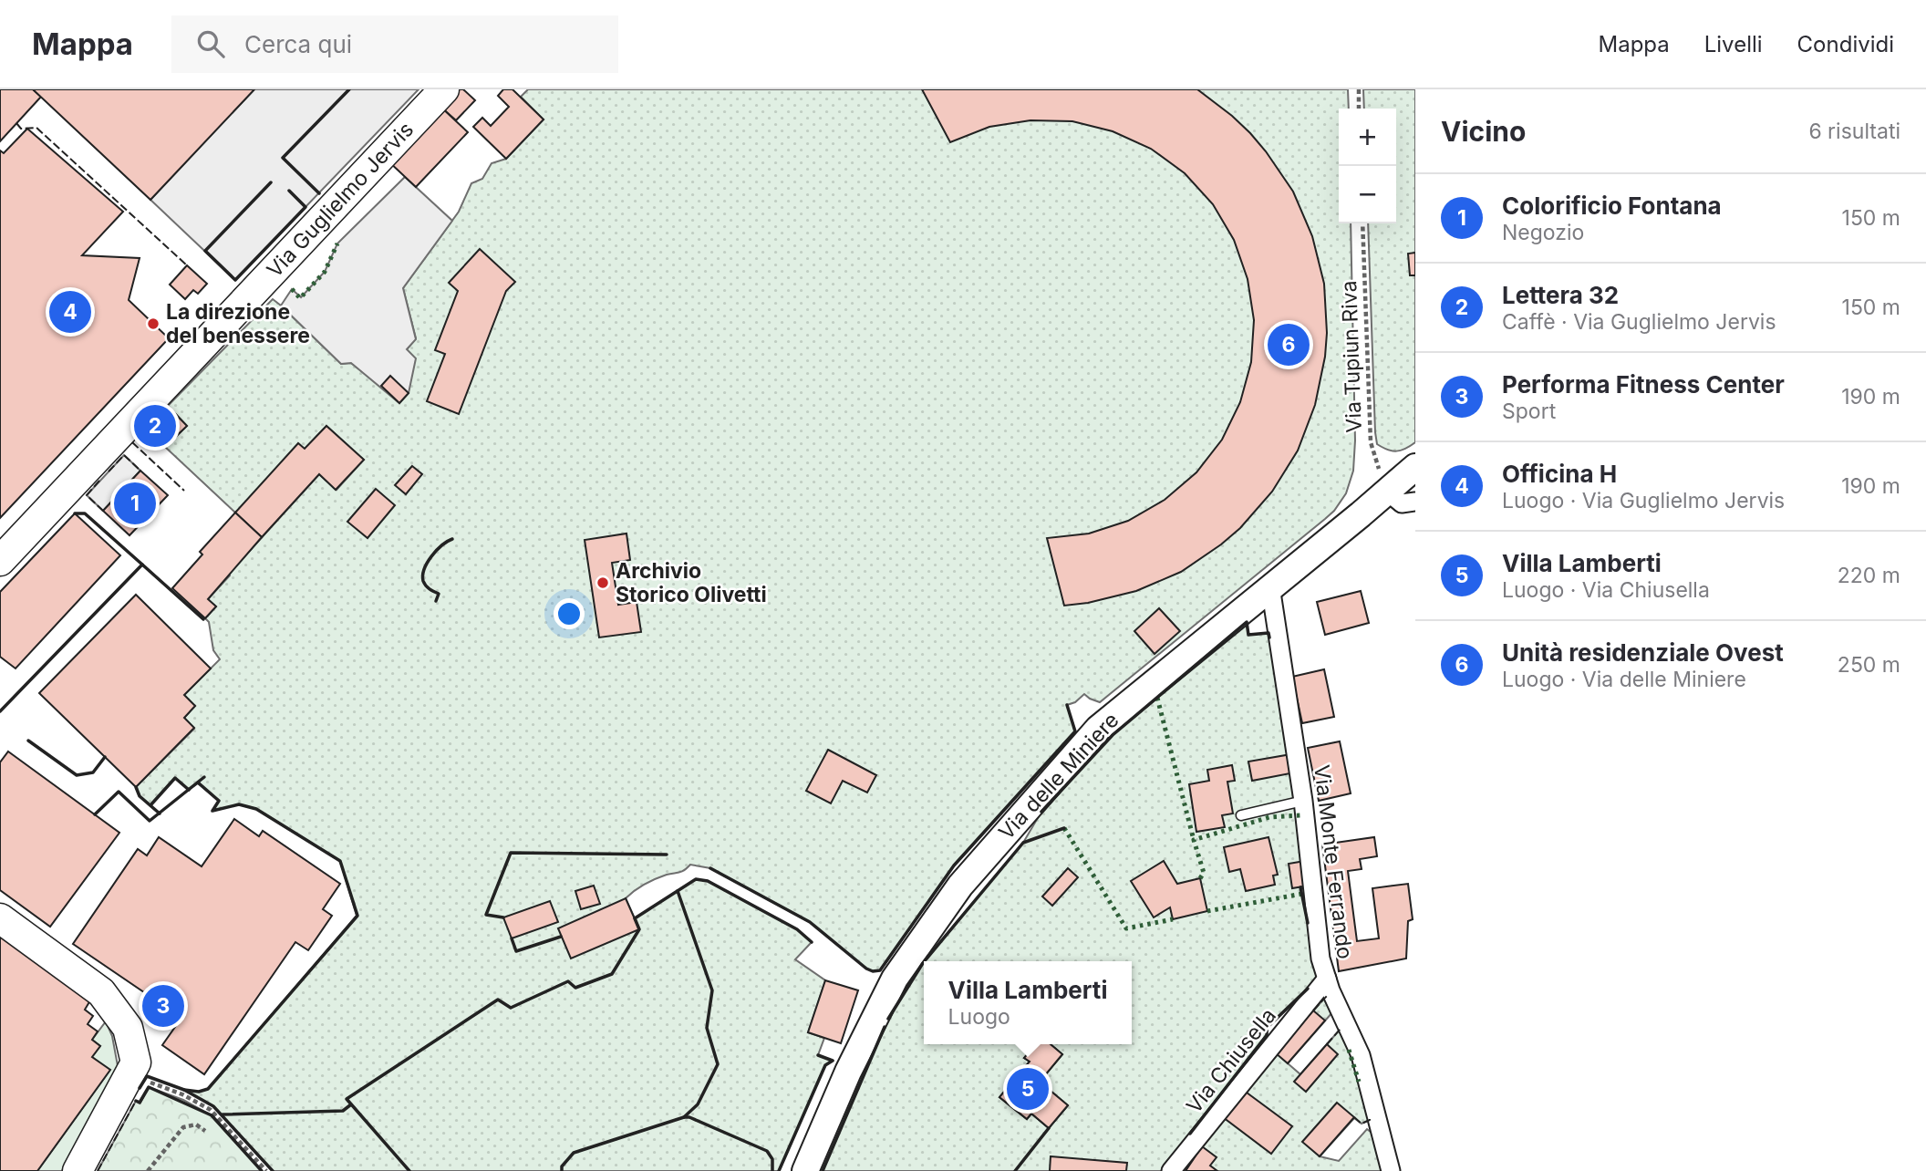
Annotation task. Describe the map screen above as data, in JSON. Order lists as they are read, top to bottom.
{
  "streets": {
    "main road": ["Via Guglielmo Jervis"],
    "street": ["Via delle Miniere", "Via Monte Ferrando", "Via Chiusella"],
    "path": ["Via Tupiun Riva"]
  },
  "crossings": [
    ["Via Tupiun Riva", "Via delle Miniere"],
    ["Via delle Miniere", "Via Monte Ferrando"],
    ["Via Monte Ferrando", "Via Chiusella"]
  ],
  "places": ["La direzione del benessere", "Archivio Storico Olivetti"],
  "page": {
    "header": "Mappa",
    "search": "Cerca qui",
    "nav": ["Mappa", "Livelli", "Condividi"],
    "heading": ["Vicino", "6 risultati"],
    "map_buttons": ["+", "−"],
    "list": [
      {
        "mark": "1",
        "name": "Colorificio Fontana",
        "note": "Negozio",
        "value": "150 m"
      },
      {
        "mark": "2",
        "name": "Lettera 32",
        "note": "Caffè · Via Guglielmo Jervis",
        "value": "150 m"
      },
      {
        "mark": "3",
        "name": "Performa Fitness Center",
        "note": "Sport",
        "value": "190 m"
      },
      {
        "mark": "4",
        "name": "Officina H",
        "note": "Luogo · Via Guglielmo Jervis",
        "value": "190 m"
      },
      {
        "mark": "5",
        "name": "Villa Lamberti",
        "note": "Luogo · Via Chiusella",
        "value": "220 m"
      },
      {
        "mark": "6",
        "name": "Unità residenziale Ovest",
        "note": "Luogo · Via delle Miniere",
        "value": "250 m"
      }
    ],
    "pins": [
      "4",
      "6",
      "2",
      "1",
      "3",
      "5"
    ],
    "popup": ["Villa Lamberti", "Luogo"]
  }
}
